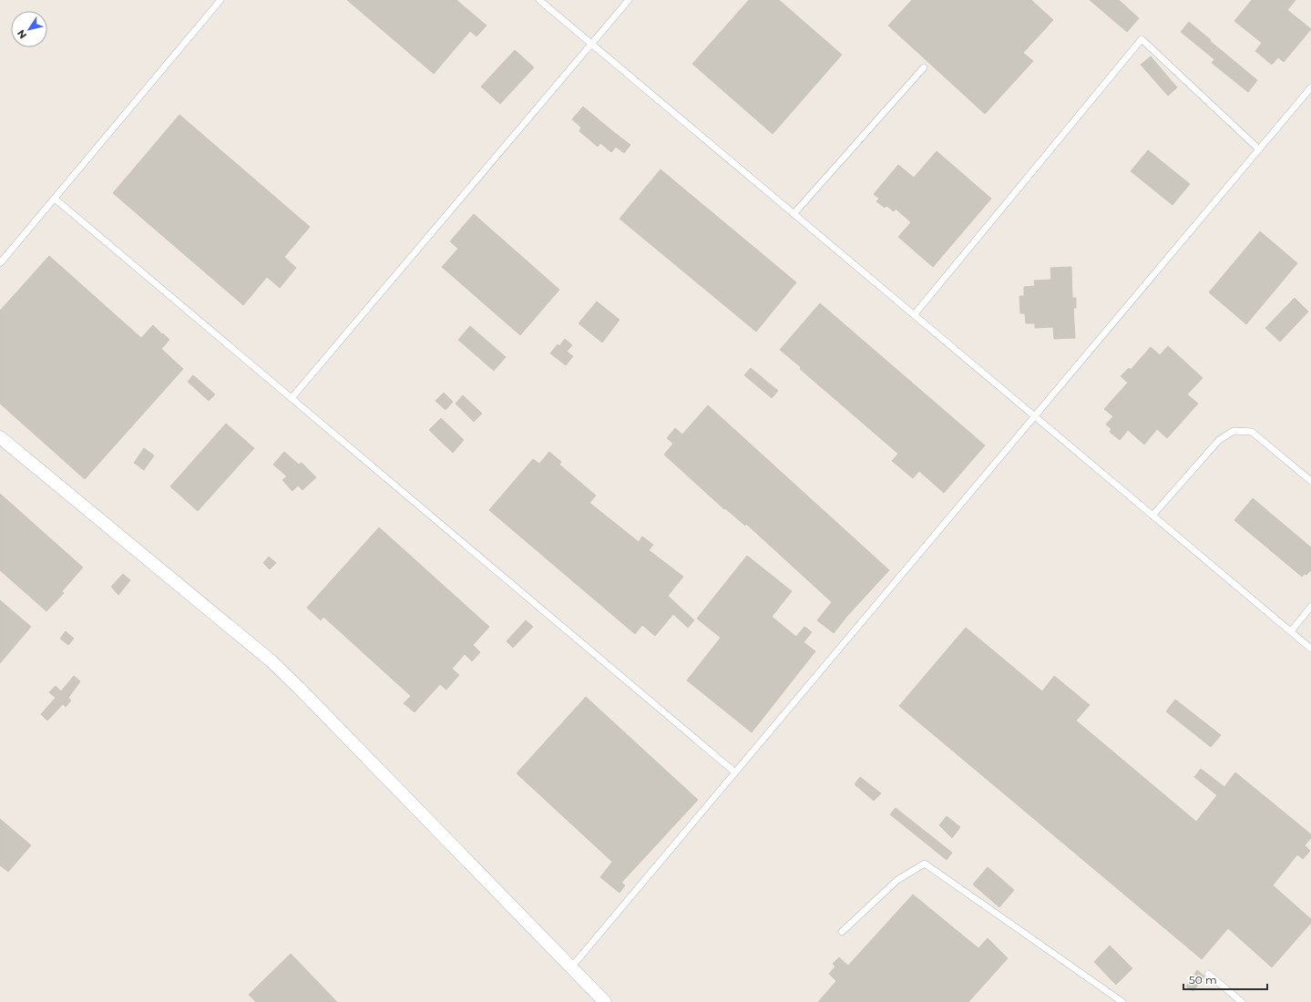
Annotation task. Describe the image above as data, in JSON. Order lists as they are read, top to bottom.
{
  "scale_bar": "50 m",
  "north": "bottom left"
}
